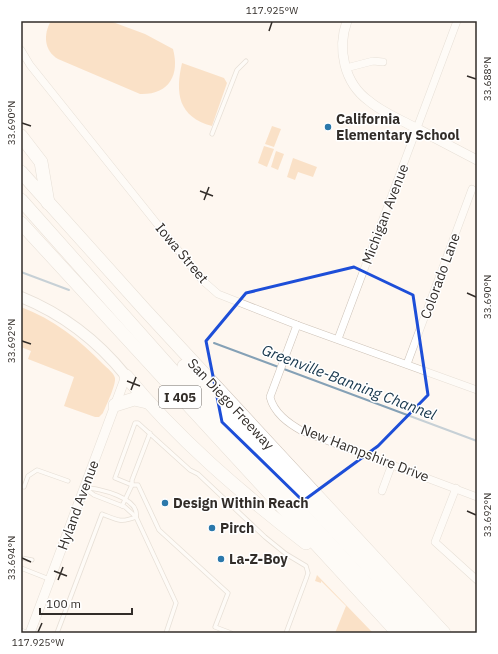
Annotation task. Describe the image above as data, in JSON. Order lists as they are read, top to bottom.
{
  "streets": {
    "highway": ["I 405", "San Diego Freeway"],
    "street": [
      "Michigan Avenue",
      "Iowa Street",
      "Colorado Lane",
      "New Hampshire Drive",
      "Hyland Avenue"
    ]
  },
  "crossings": [
    ["Michigan Avenue", "Iowa Street"],
    ["Iowa Street", "Colorado Lane"],
    ["Iowa Street", "New Hampshire Drive"]
  ],
  "water": ["Greenville-Banning Channel"],
  "places": [
    "California Elementary School",
    "Design Within Reach",
    "Pirch",
    "La-Z-Boy"
  ],
  "scale_bar": "100 m",
  "coordinates": [
    "117.925°W",
    "33.688°N",
    "33.690°N",
    "33.692°N",
    "33.694°N"
  ]
}
